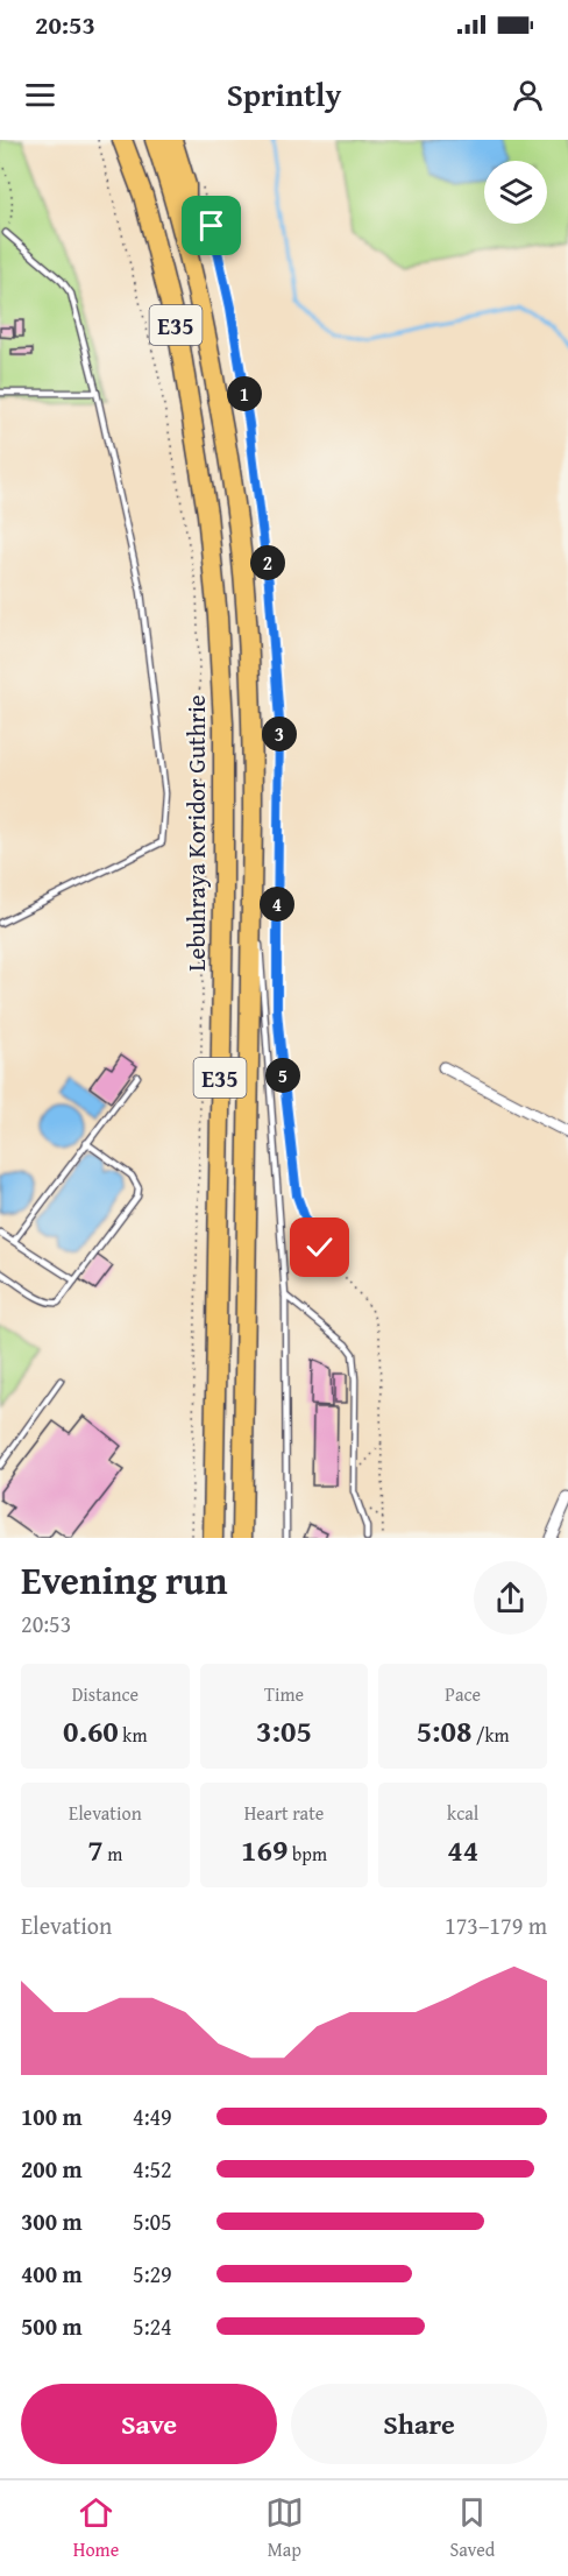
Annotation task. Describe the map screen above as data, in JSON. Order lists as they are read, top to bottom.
{
  "streets": {
    "highway": ["E35", "Lebuhraya Koridor Guthrie"]
  },
  "page": {
    "status": "20:53",
    "header": "Sprintly",
    "pins": [
      "1",
      "2",
      "3",
      "4",
      "5"
    ],
    "heading": ["Evening run", "20:53"],
    "stats": [
      ["Distance", "0.60 km"],
      ["Time", "3:05"],
      ["Pace", "5:08 /km"],
      ["Elevation", "7 m"],
      ["Heart rate", "169 bpm"],
      ["kcal", "44"]
    ],
    "chart": ["Elevation", "173–179 m"],
    "list": [
      {
        "name": "100 m",
        "note": "4:49"
      },
      {
        "name": "200 m",
        "note": "4:52"
      },
      {
        "name": "300 m",
        "note": "5:05"
      },
      {
        "name": "400 m",
        "note": "5:29"
      },
      {
        "name": "500 m",
        "note": "5:24"
      }
    ],
    "buttons": ["Save", "Share"],
    "tabs": ["Home", "Map", "Saved"]
  }
}
